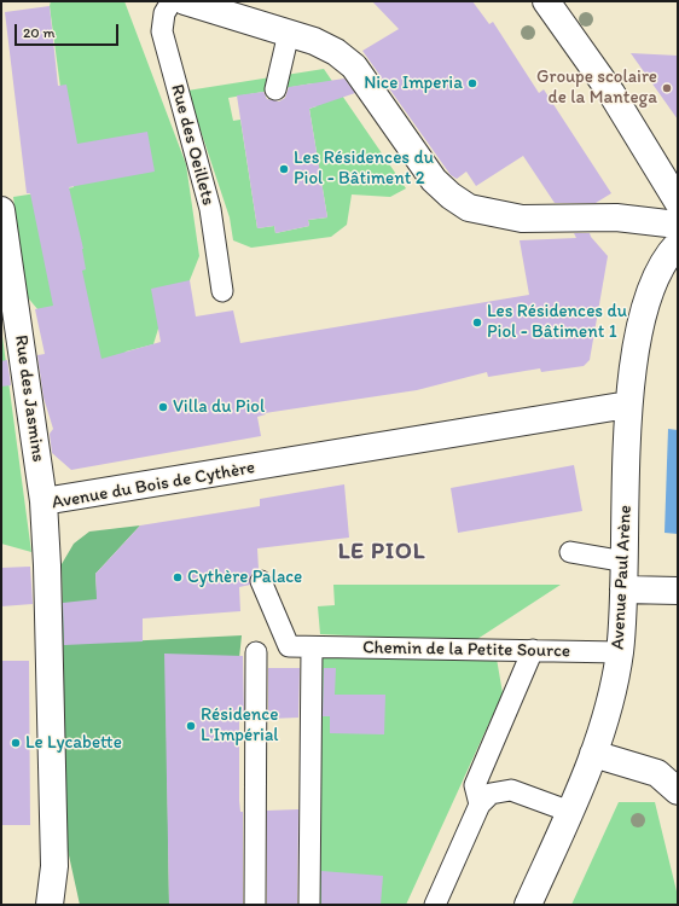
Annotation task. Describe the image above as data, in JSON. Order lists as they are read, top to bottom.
{
  "streets": {
    "street": ["Rue des Jasmins", "Avenue du Bois de Cythère", "Avenue Paul Arène"],
    "lane": ["Rue des Oeillets", "Chemin de la Petite Source"]
  },
  "crossings": [
    ["Rue des Jasmins", "Avenue du Bois de Cythère"],
    ["Avenue du Bois de Cythère", "Avenue Paul Arène"],
    ["Avenue Paul Arène", "Chemin de la Petite Source"]
  ],
  "districts": ["LE PIOL"],
  "places": [
    "Nice Imperia",
    "Groupe scolaire de la Mantega",
    "Les Résidences du Piol - Bâtiment 2",
    "Les Résidences du Piol - Bâtiment 1",
    "Villa du Piol",
    "Cythère Palace",
    "Résidence L'Impérial",
    "Le Lycabette"
  ],
  "scale_bar": "20 m"
}
